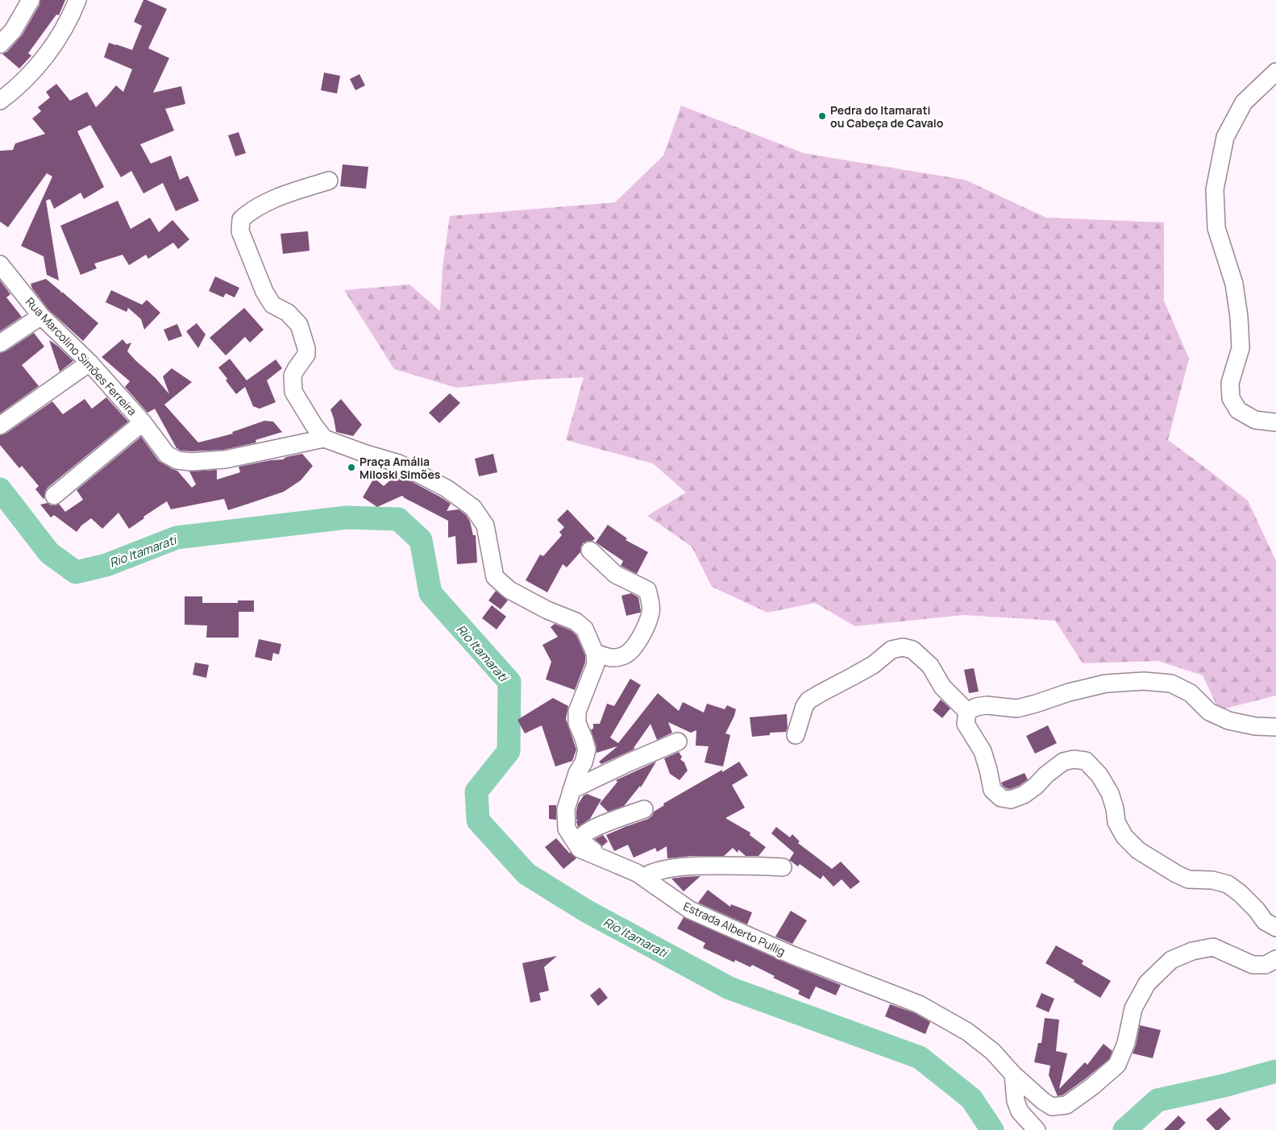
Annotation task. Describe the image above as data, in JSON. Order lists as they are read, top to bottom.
{
  "streets": {
    "street": ["Rua Marcolino Simões Ferreira", "Estrada Alberto Pullig"]
  },
  "water": ["Rio Itamarati"],
  "places": ["Pedra do Itamarati ou Cabeça de Cavalo", "Praça Amália Miloski Simões"]
}
